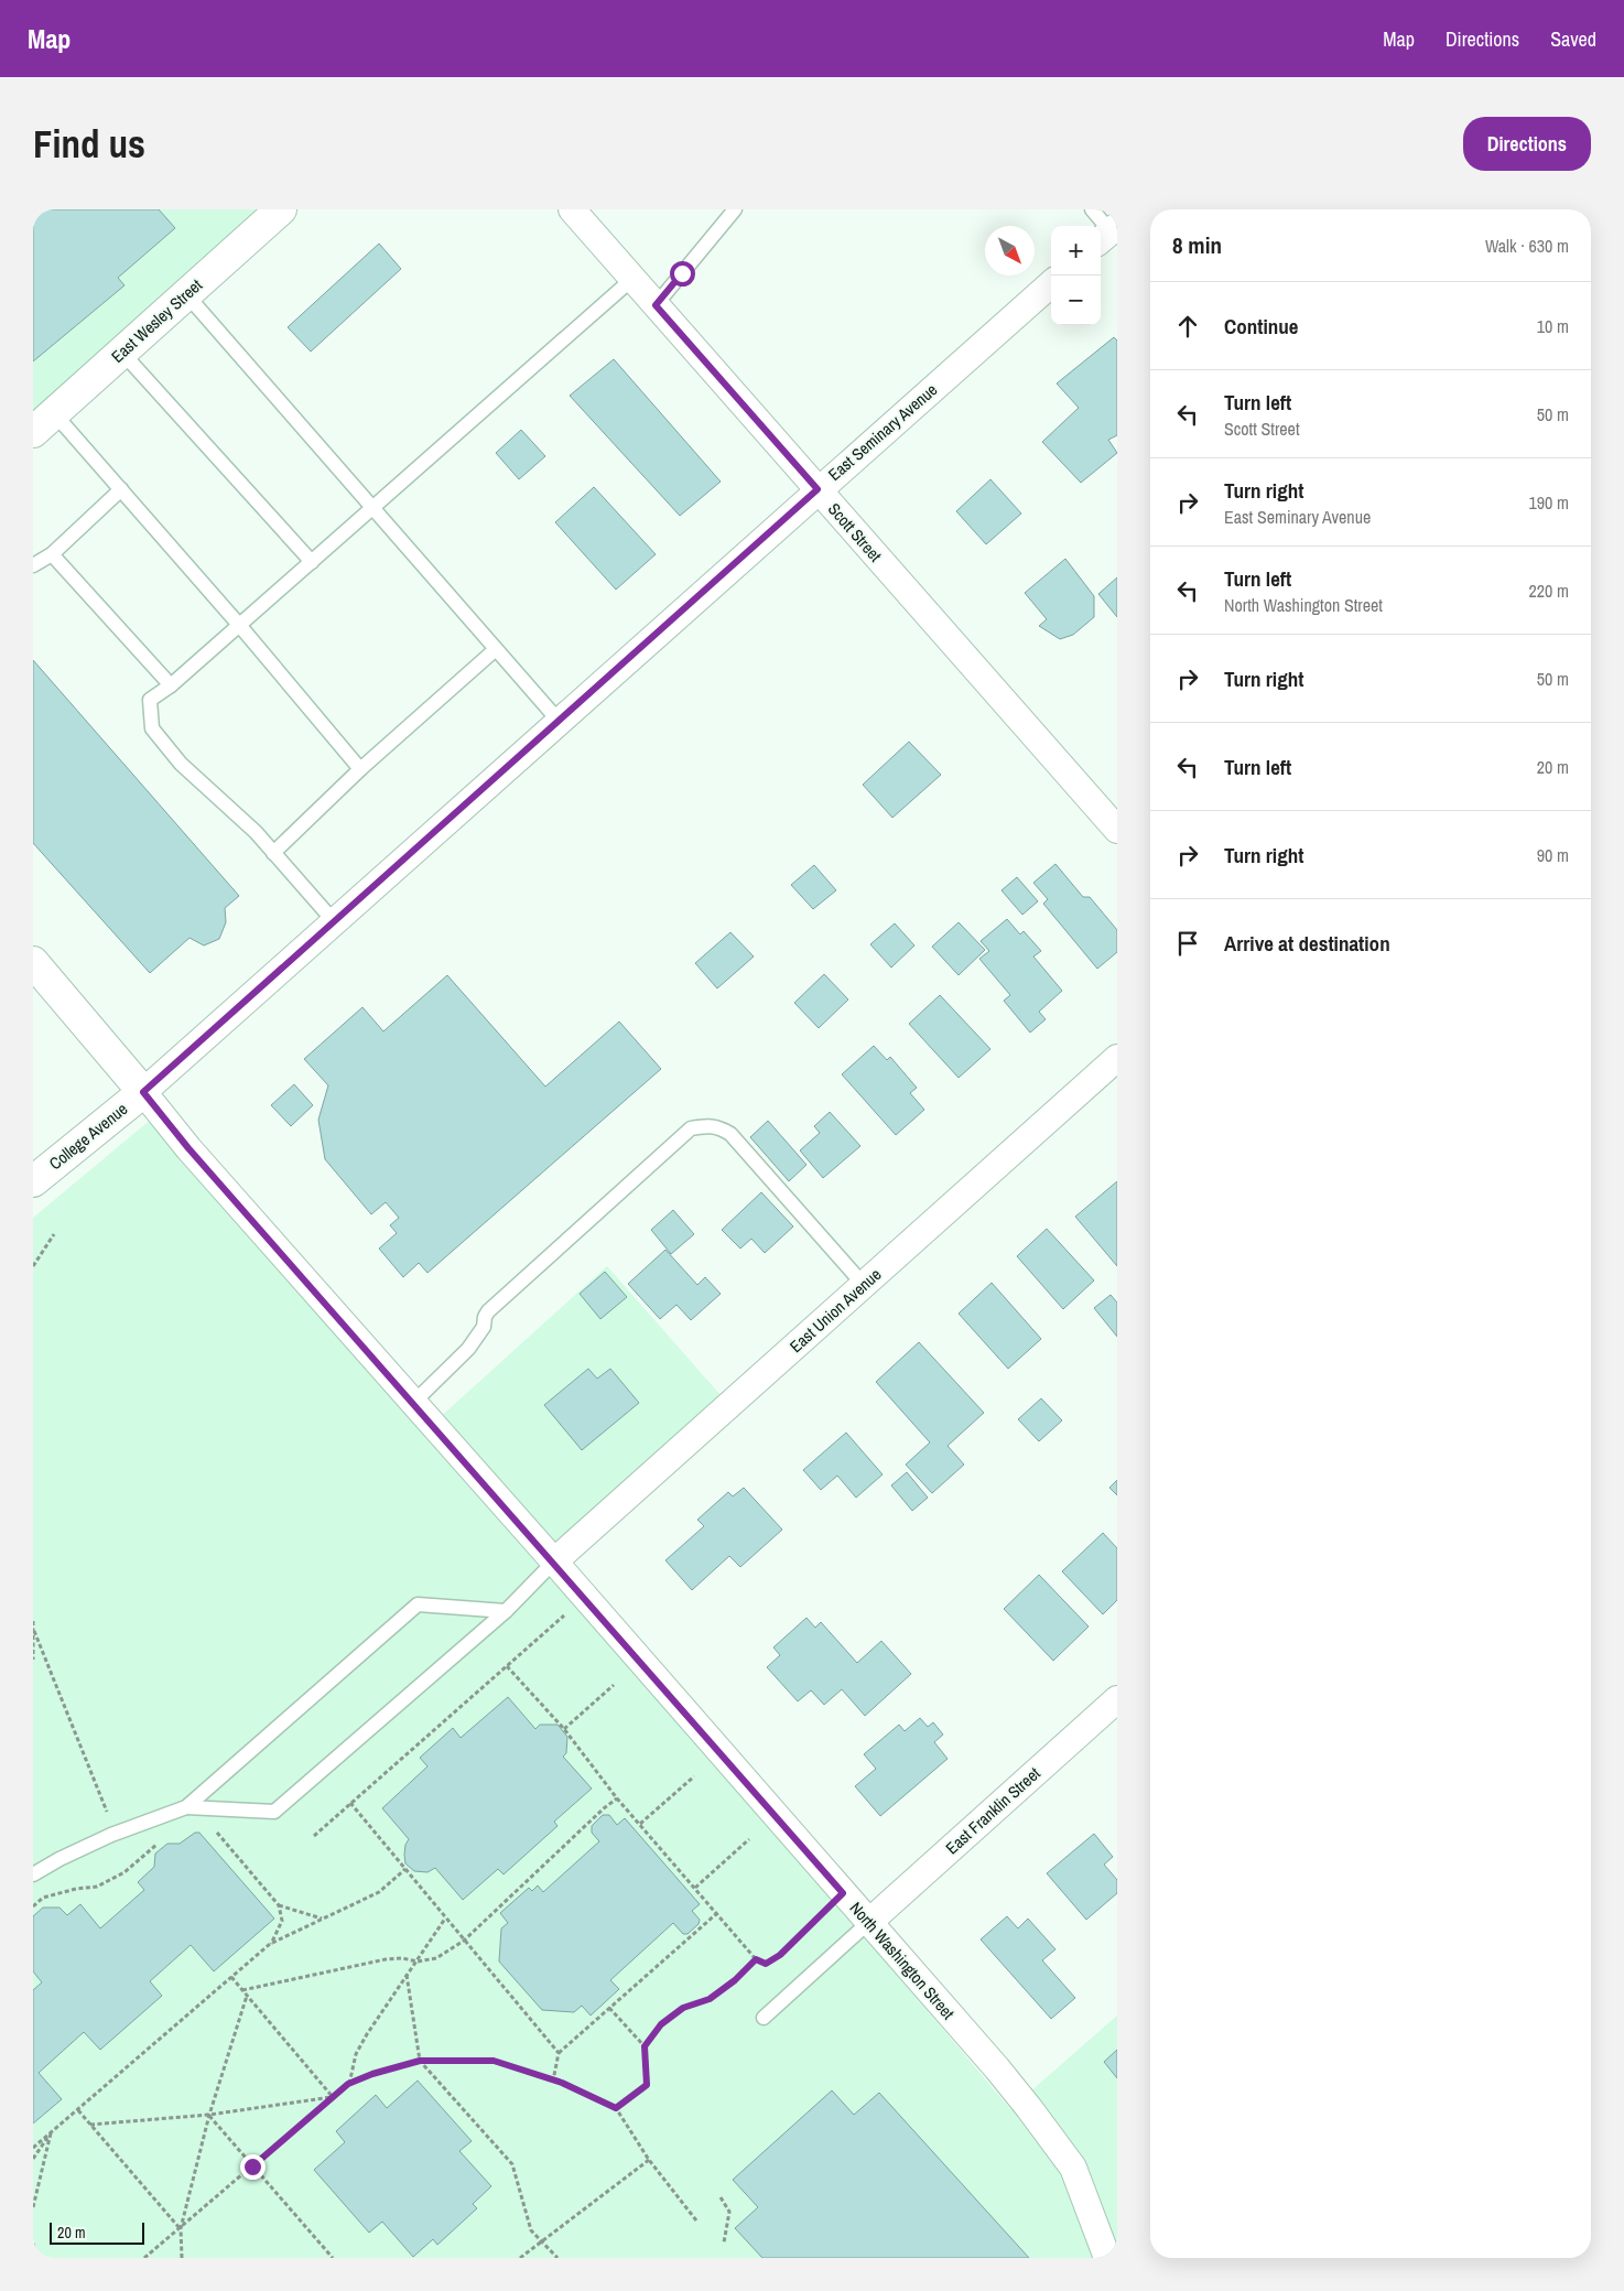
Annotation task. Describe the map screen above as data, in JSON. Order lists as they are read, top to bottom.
{
  "streets": {
    "street": [
      "East Wesley Street",
      "East Seminary Avenue",
      "Scott Street",
      "College Avenue",
      "East Union Avenue",
      "East Franklin Street",
      "North Washington Street"
    ]
  },
  "crossings": [
    ["East Seminary Avenue", "Scott Street"],
    ["East Seminary Avenue", "College Avenue"],
    ["East Seminary Avenue", "North Washington Street"],
    ["College Avenue", "North Washington Street"],
    ["East Union Avenue", "North Washington Street"],
    ["East Franklin Street", "North Washington Street"]
  ],
  "scale_bar": "20 m",
  "north": "bottom right",
  "page": {
    "header": "Map",
    "nav": ["Map", "Directions", "Saved"],
    "buttons": "Directions",
    "title": "Find us",
    "heading": ["8 min", "Walk · 630 m"],
    "map_buttons": ["+", "−"],
    "list": [
      ["Continue", "10 m"],
      ["Turn left", "Scott Street", "50 m"],
      ["Turn right", "East Seminary Avenue", "190 m"],
      ["Turn left", "North Washington Street", "220 m"],
      ["Turn right", "50 m"],
      ["Turn left", "20 m"],
      ["Turn right", "90 m"],
      "Arrive at destination"
    ],
    "scale": "20 m"
  }
}
